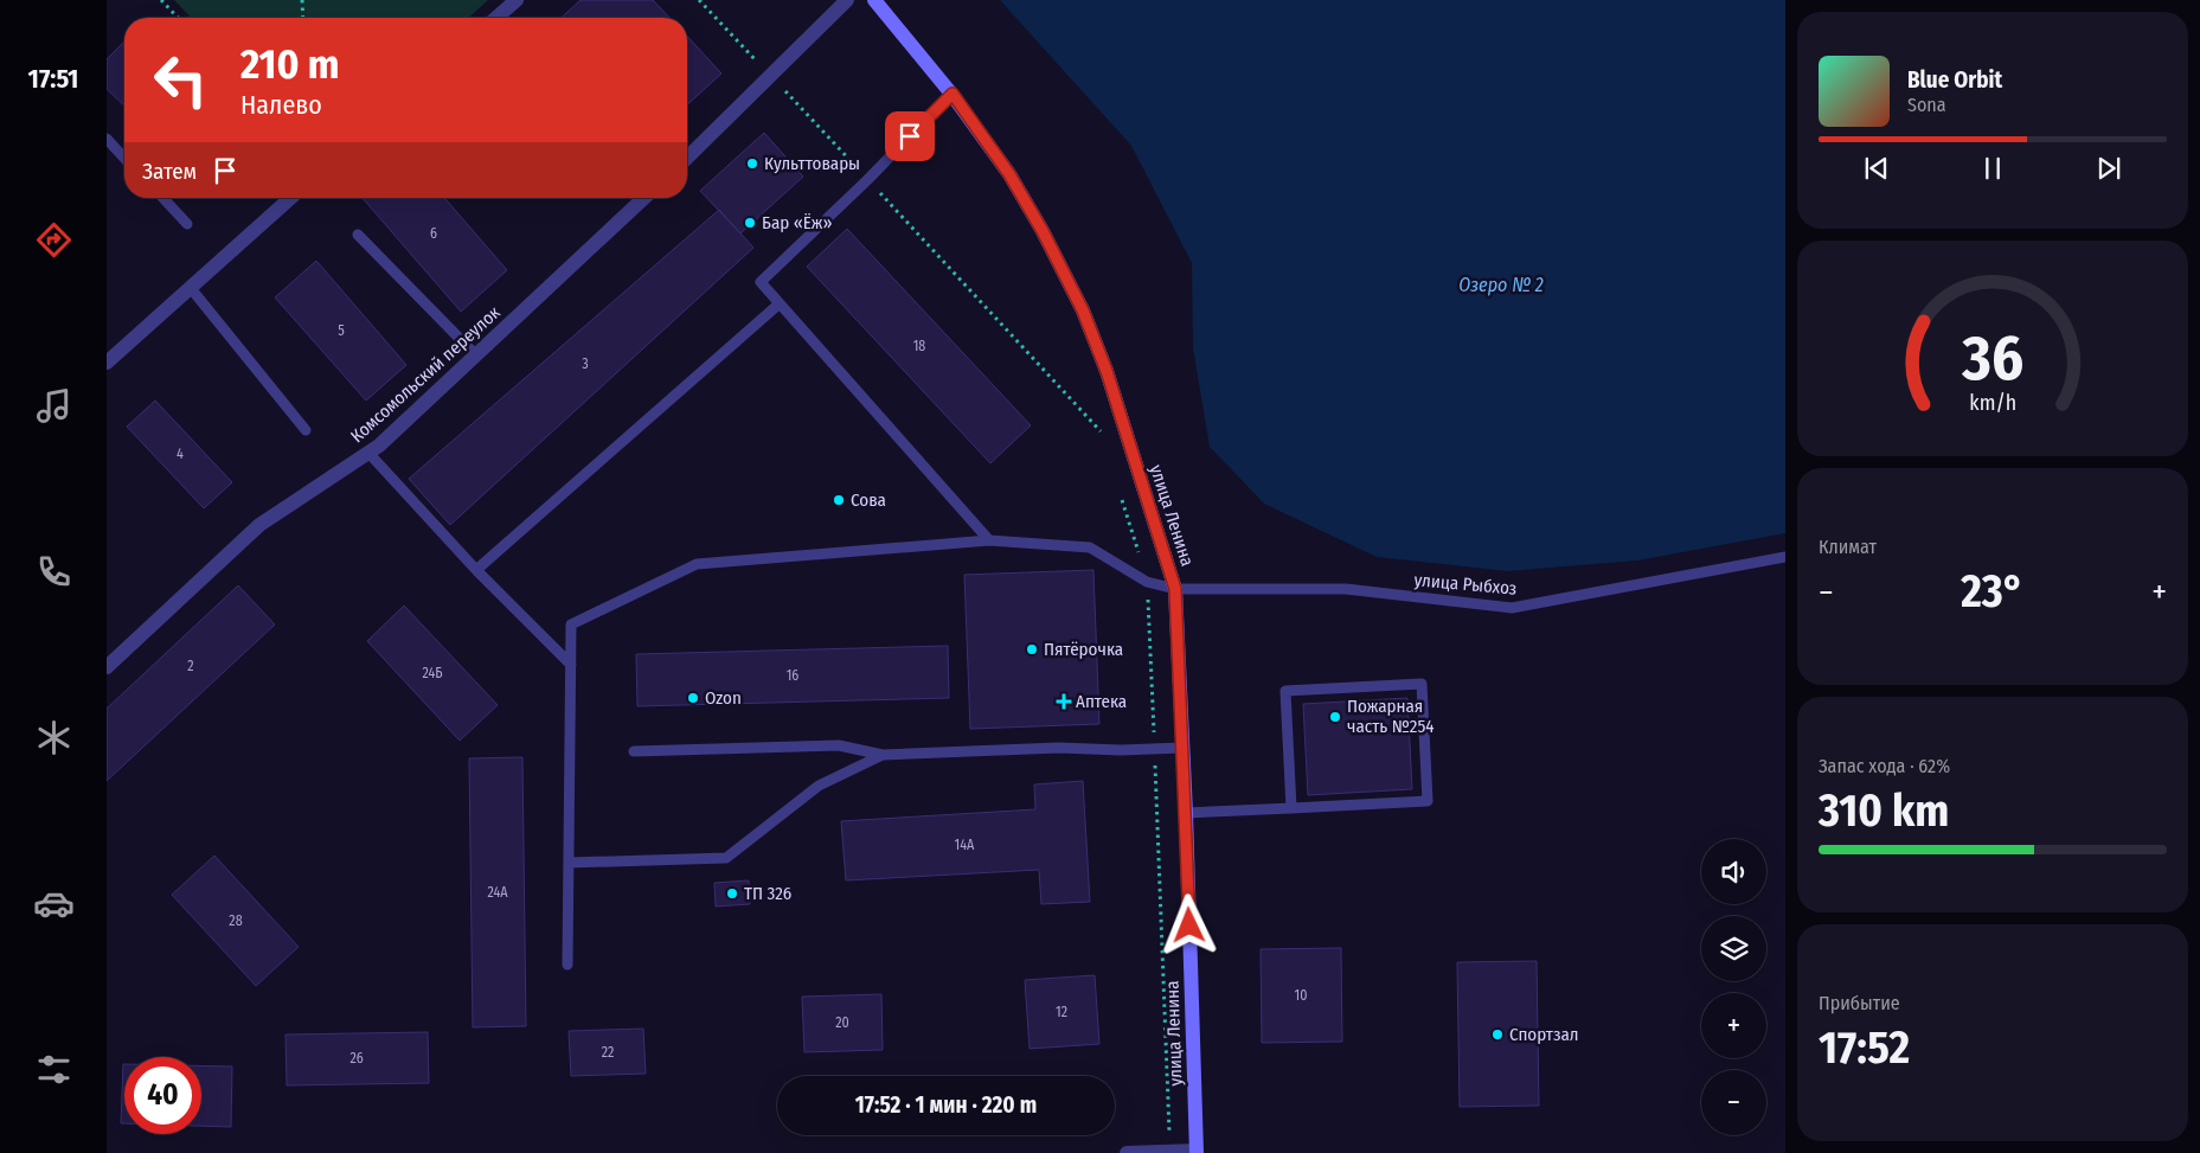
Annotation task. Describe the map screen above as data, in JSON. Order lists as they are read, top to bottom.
{
  "streets": {
    "street": ["Комсомольский переулок", "улица Ленина"],
    "lane": ["улица Рыбхоз"]
  },
  "crossings": [
    ["улица Ленина", "улица Рыбхоз"]
  ],
  "water": ["Озеро № 2"],
  "places": {
    "other": [
      "Культтовары",
      "Бар «Ёж»",
      "Сова",
      "Пятёрочка",
      "Ozon",
      "Пожарная часть №254",
      "ТП 326",
      "Спортзал"
    ],
    "health": ["Аптека"]
  },
  "house_numbers": [
    "6",
    "5",
    "18",
    "3",
    "4",
    "2",
    "24Б",
    "16",
    "14А",
    "24А",
    "28",
    "10",
    "12",
    "20",
    "22",
    "26"
  ],
  "page": {
    "tabs": "17:51",
    "turn": ["210 m", "Налево"],
    "song": ["Blue Orbit", "Sona"],
    "then": "Затем",
    "tile": [
      "Климат",
      ["Запас хода · 62%", "310 km"],
      ["Прибытие", "17:52"]
    ],
    "heat": ["−", "23°", "+"],
    "map_buttons": ["+", "−"],
    "limit": "40",
    "trip": "17:52 · 1 мин · 220 m",
    "gauge": ["36", "km/h"]
  }
}
